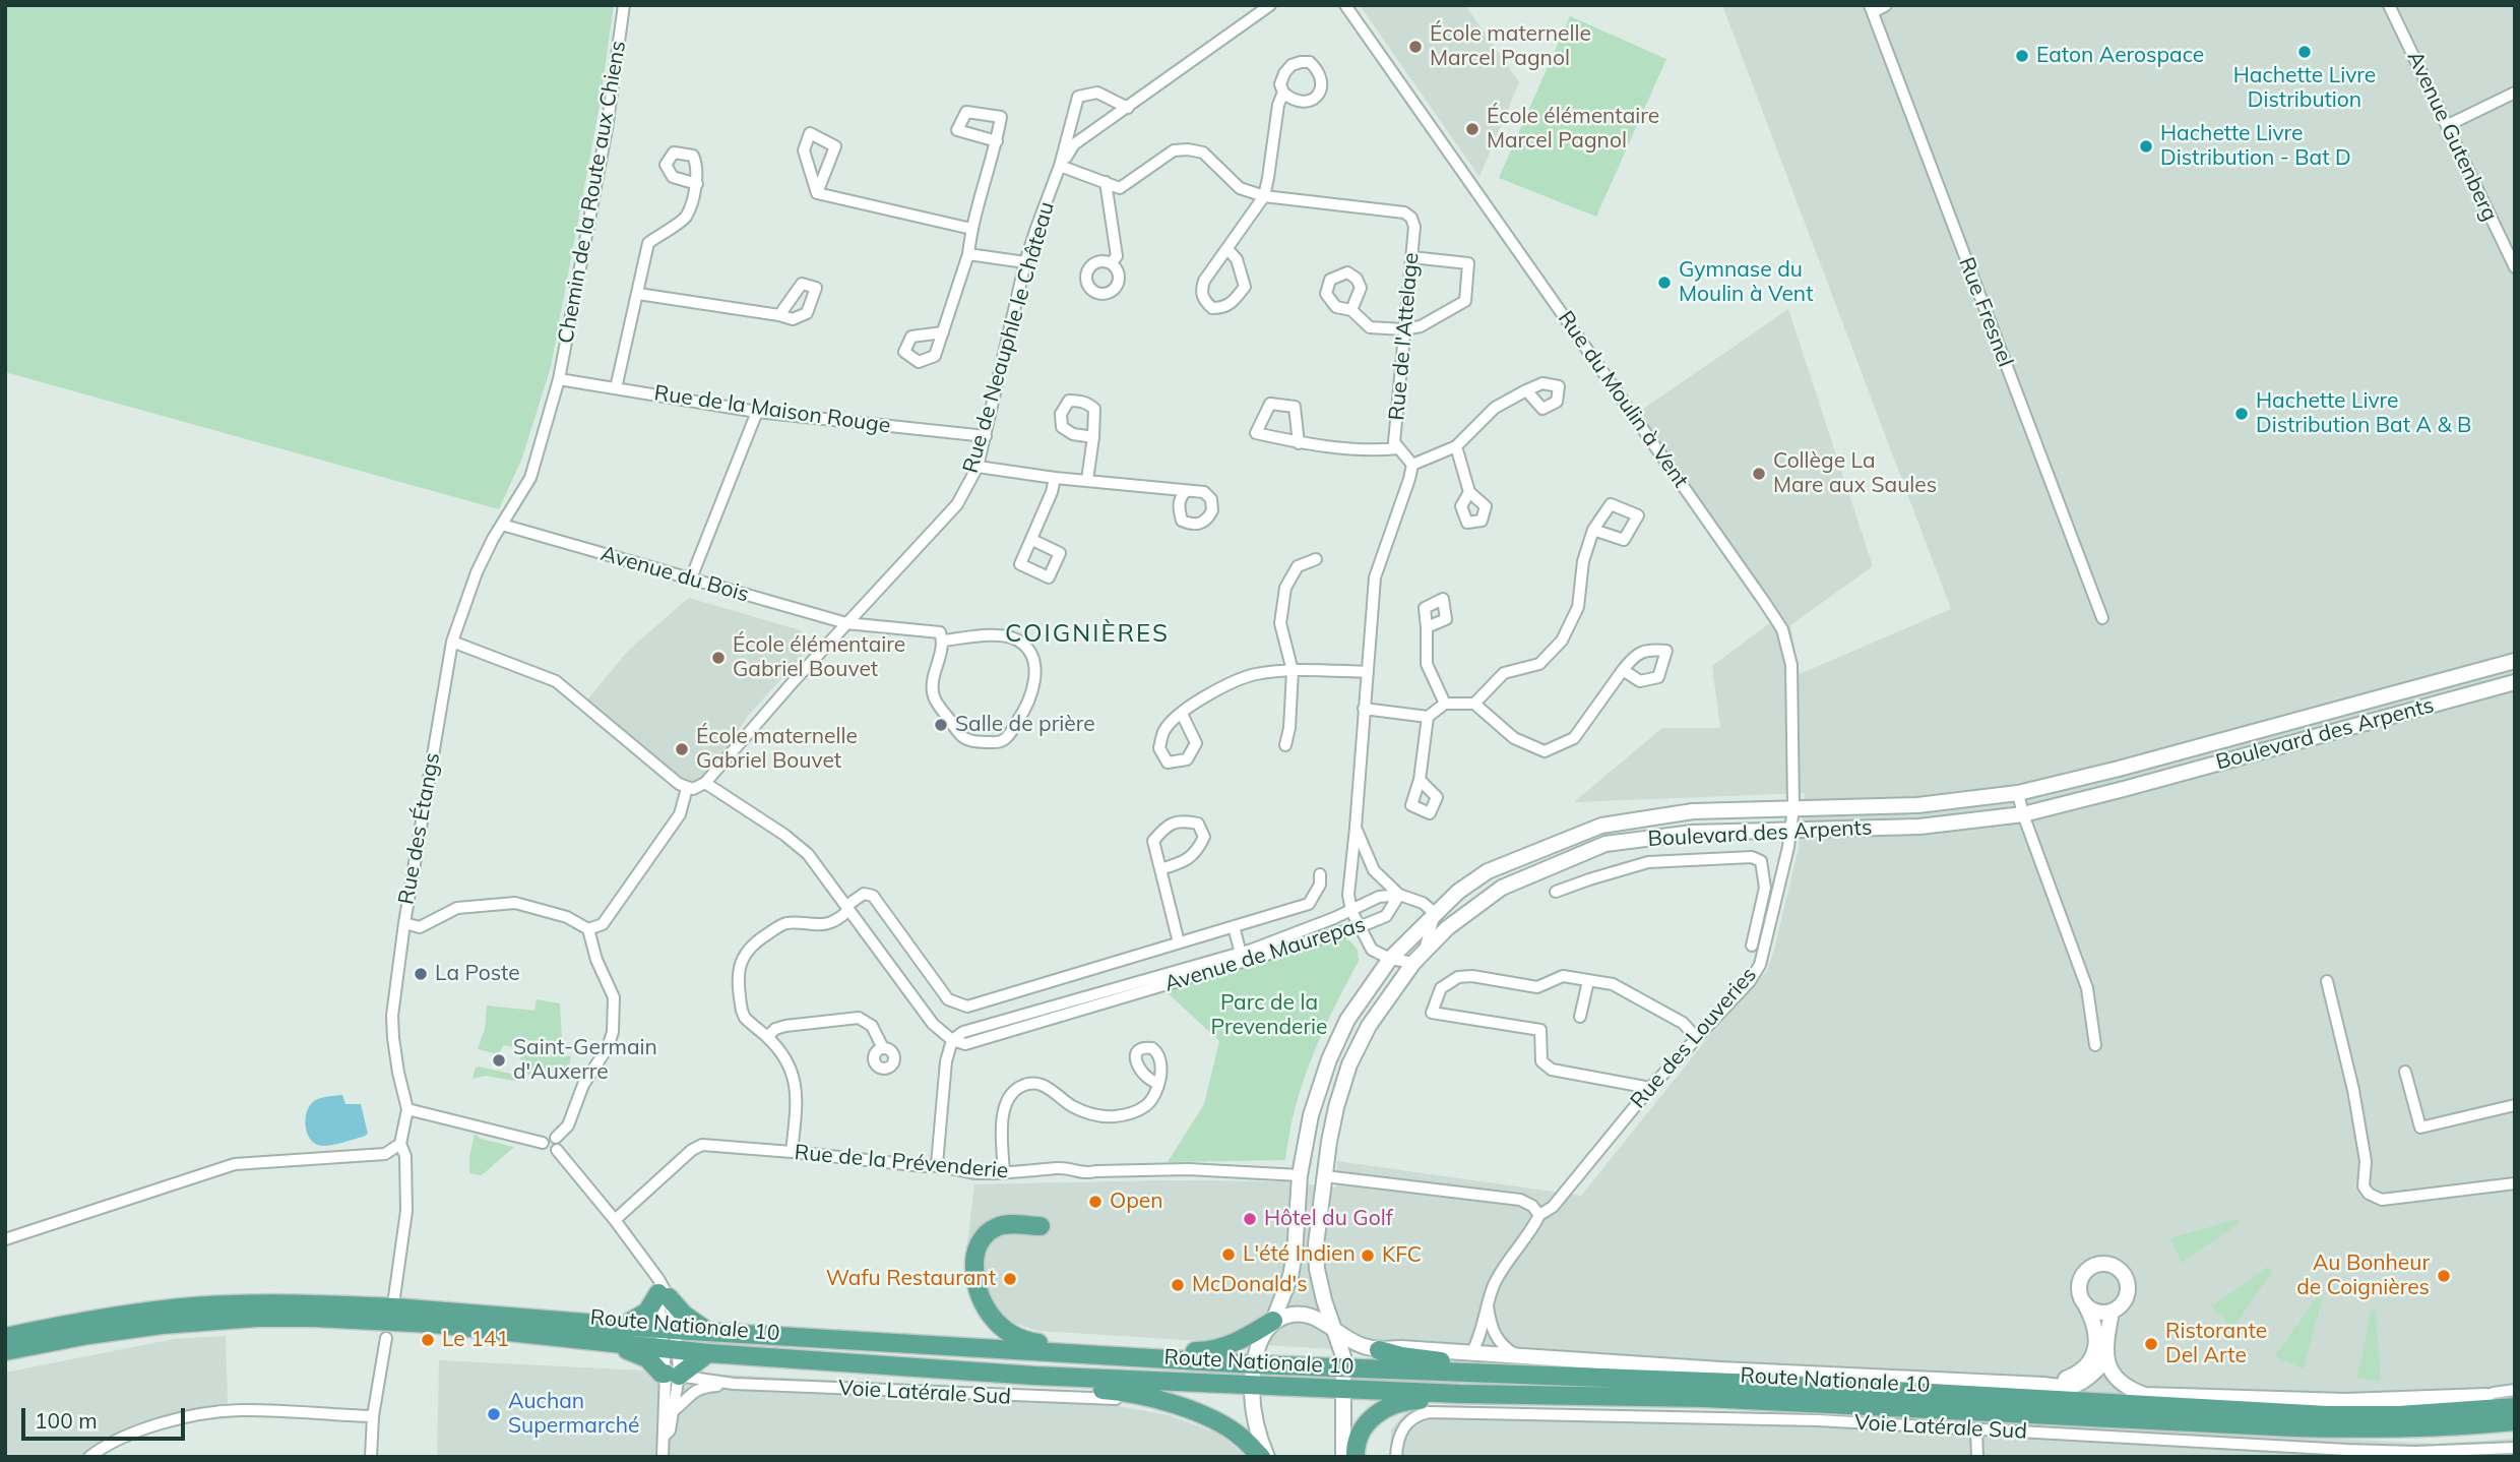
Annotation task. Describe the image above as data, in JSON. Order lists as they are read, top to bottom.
{
  "streets": {
    "main road": ["Route Nationale 10"],
    "street": [
      "Avenue Gutenberg",
      "Chemin de la Route aux Chiens",
      "Rue Fresnel",
      "Rue de l'Attelage",
      "Rue de Neauphle le Château",
      "Rue du Moulin à Vent",
      "Rue de la Maison Rouge",
      "Avenue du Bois",
      "Boulevard des Arpents",
      "Rue des Étangs",
      "Avenue de Maurepas",
      "Rue des Louveries",
      "Rue de la Prévenderie",
      "Voie Latérale Sud"
    ]
  },
  "crossings": [
    ["Chemin de la Route aux Chiens", "Rue de la Maison Rouge"],
    ["Chemin de la Route aux Chiens", "Rue des Étangs"],
    ["Rue de l'Attelage", "Rue de Neauphle le Château"],
    ["Rue de Neauphle le Château", "Rue de la Maison Rouge"],
    ["Rue de Neauphle le Château", "Avenue du Bois"],
    ["Rue du Moulin à Vent", "Boulevard des Arpents"],
    ["Rue du Moulin à Vent", "Rue des Louveries"],
    ["Rue de la Maison Rouge", "Rue des Étangs"],
    ["Avenue du Bois", "Rue des Étangs"],
    ["Boulevard des Arpents", "Rue des Louveries"],
    ["Boulevard des Arpents", "Rue de la Prévenderie"],
    ["Boulevard des Arpents", "Route Nationale 10"]
  ],
  "districts": ["COIGNIÈRES"],
  "parks": ["Parc de la Prevenderie"],
  "places": [
    "École maternelle Marcel Pagnol",
    "Hachette Livre Distribution",
    "Eaton Aerospace",
    "École élémentaire Marcel Pagnol",
    "Hachette Livre Distribution - Bat D",
    "Gymnase du Moulin à Vent",
    "Hachette Livre Distribution Bat A & B",
    "Collège La Mare aux Saules",
    "École élémentaire Gabriel Bouvet",
    "Salle de prière",
    "École maternelle Gabriel Bouvet",
    "La Poste",
    "Saint-Germain d'Auxerre",
    "Open",
    "Hôtel du Golf",
    "L'été Indien",
    "KFC",
    "Au Bonheur de Coignières",
    "Wafu Restaurant",
    "McDonald's",
    "Le 141",
    "Ristorante Del Arte",
    "Auchan Supermarché"
  ],
  "scale_bar": "100 m"
}
